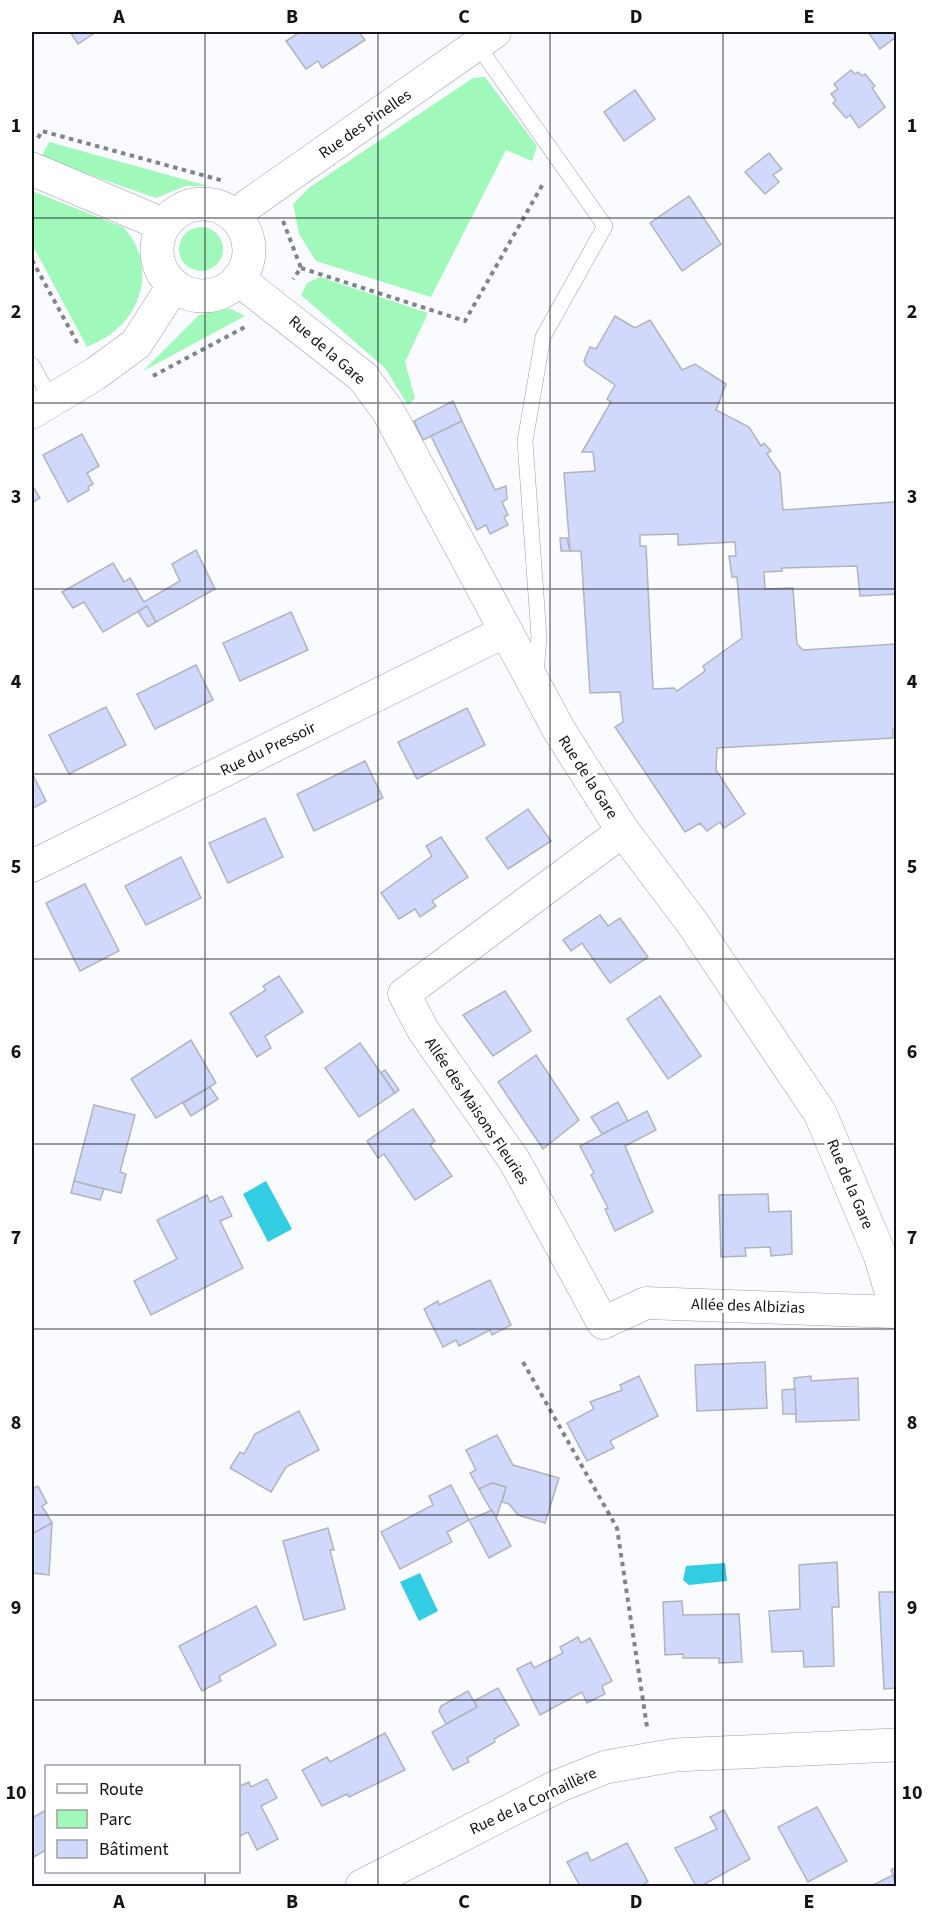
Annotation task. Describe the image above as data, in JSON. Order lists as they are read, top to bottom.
{
  "streets": {
    "street": [
      "Rue des Pinelles",
      "Rue de la Gare",
      "Rue du Pressoir",
      "Allée des Maisons Fleuries",
      "Allée des Albizias",
      "Rue de la Cornaillère"
    ]
  },
  "crossings": [
    ["Rue des Pinelles", "Rue de la Gare"],
    ["Rue de la Gare", "Rue du Pressoir"],
    ["Rue de la Gare", "Allée des Maisons Fleuries"],
    ["Rue de la Gare", "Allée des Albizias"],
    ["Allée des Maisons Fleuries", "Allée des Albizias"]
  ],
  "legend": ["Route", "Parc", "Bâtiment"],
  "grid": {
    "columns": [
      "A",
      "B",
      "C",
      "D",
      "E"
    ],
    "rows": [
      "1",
      "2",
      "3",
      "4",
      "5",
      "6",
      "7",
      "8",
      "9",
      "10"
    ]
  }
}
